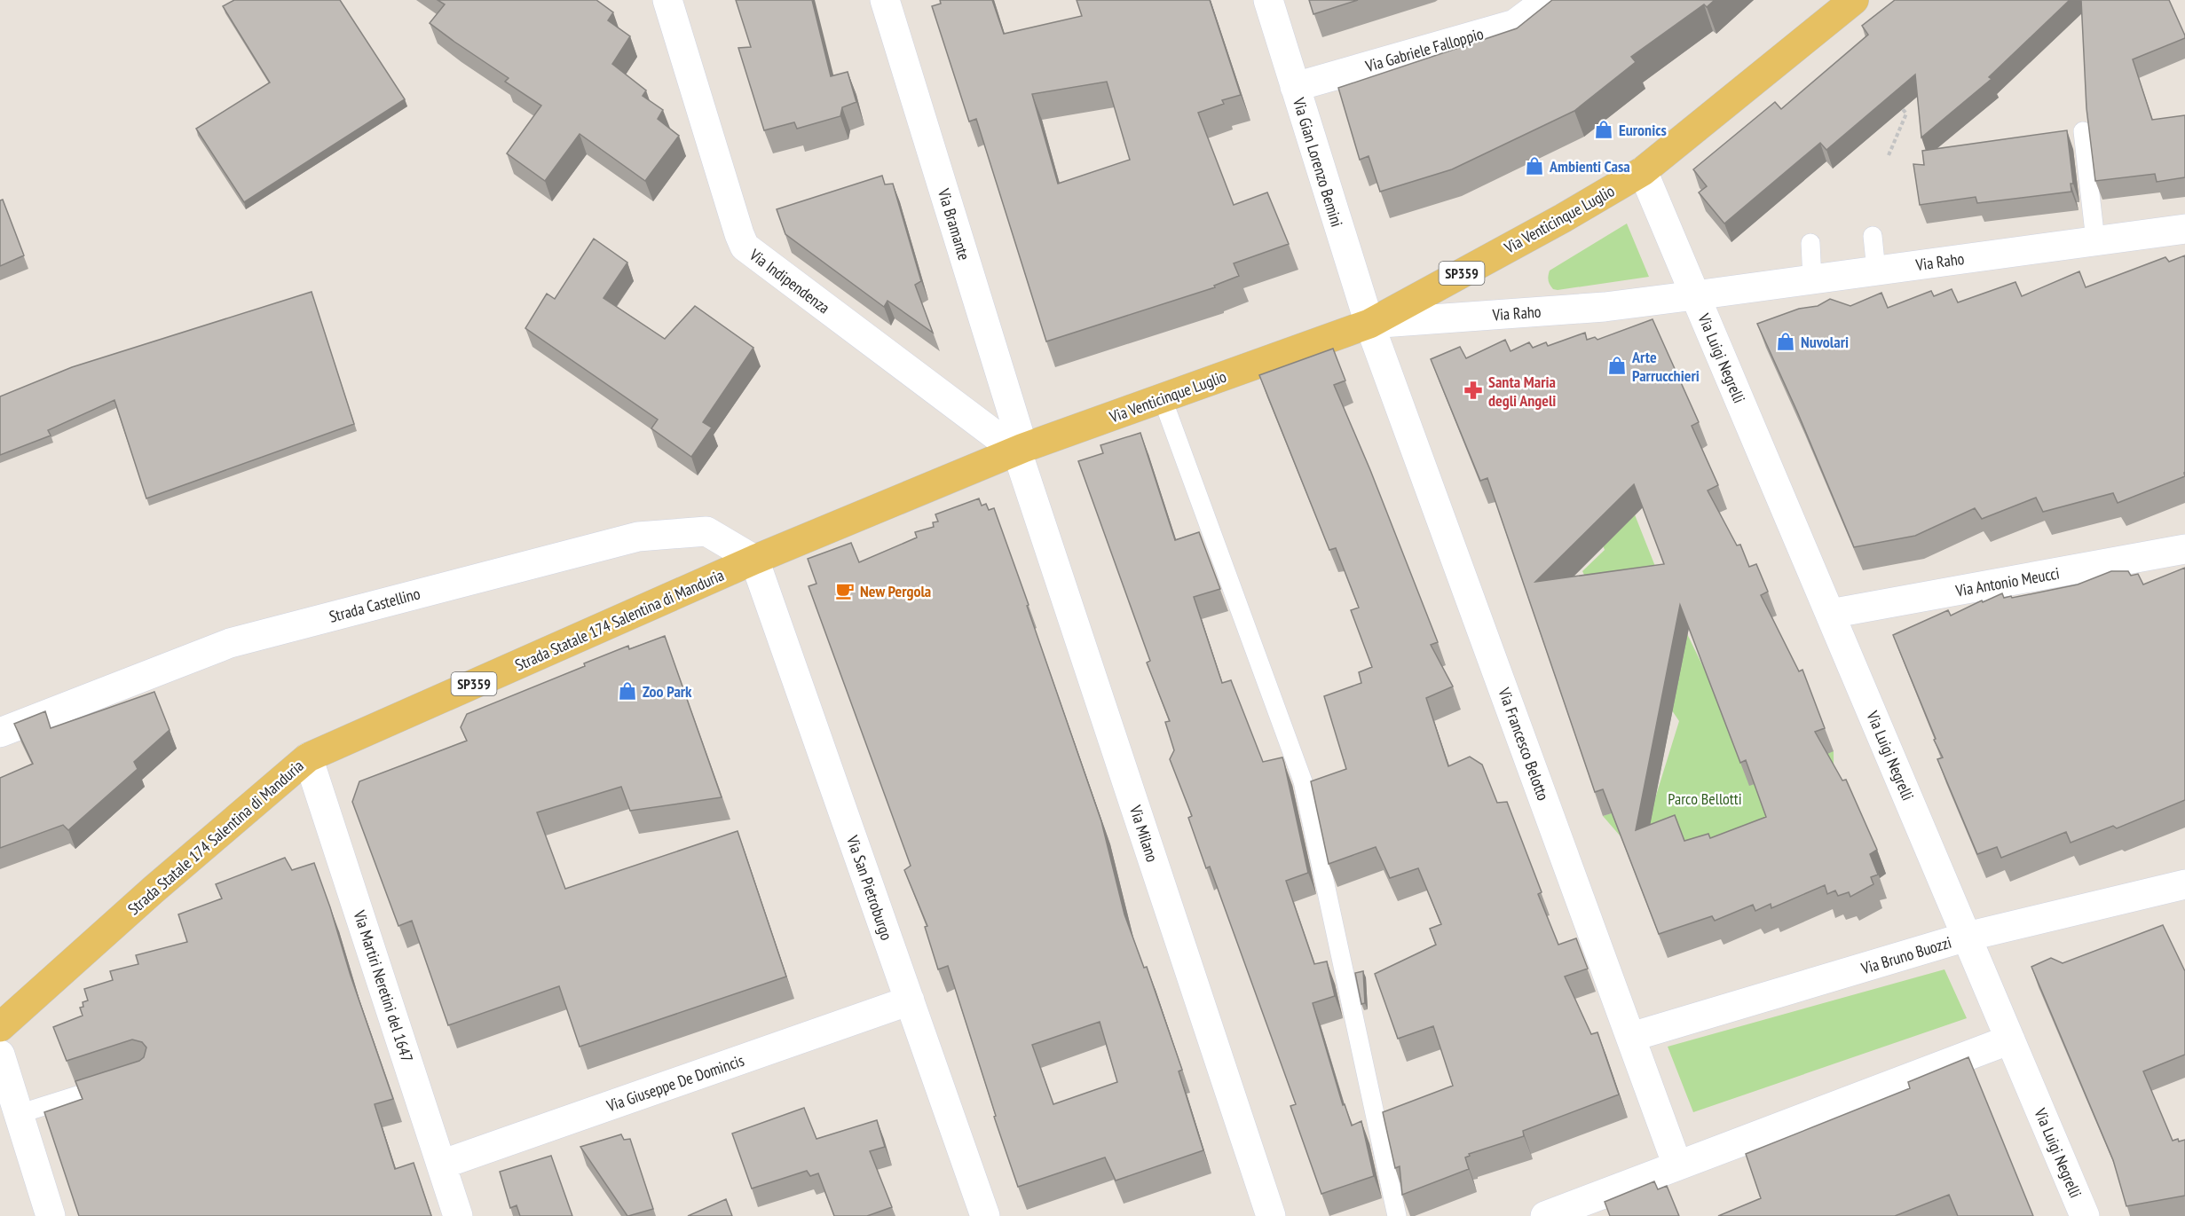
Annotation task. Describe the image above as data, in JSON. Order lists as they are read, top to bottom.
{
  "streets": {
    "main road": ["Via Venticinque Luglio", "SP359", "Strada Statale 174 Salentina di Manduria"],
    "street": [
      "Via Gabriele Falloppio",
      "Via Gian Lorenzo Bemini",
      "Via Bramante",
      "Via Raho",
      "Via Indipendenza",
      "Via Luigi Negrelli",
      "Via Antonio Meucci",
      "Strada Castellino",
      "Via Francesco Belotto",
      "Via Milano",
      "Via San Pietroburgo",
      "Via Bruno Buozzi",
      "Via Martiri Neretini del 1647",
      "Via Giuseppe De Domincis"
    ]
  },
  "crossings": [
    ["Via Gabriele Falloppio", "Via Gian Lorenzo Bemini"],
    ["Via Gian Lorenzo Bemini", "Via Venticinque Luglio"],
    ["Via Gian Lorenzo Bemini", "Via Raho"],
    ["Via Gian Lorenzo Bemini", "Via Francesco Belotto"],
    ["Via Venticinque Luglio", "Via Bramante"],
    ["Via Venticinque Luglio", "Via Raho"],
    ["Via Venticinque Luglio", "Via Indipendenza"],
    ["Via Venticinque Luglio", "Strada Statale 174 Salentina di Manduria"],
    ["Via Venticinque Luglio", "Via Francesco Belotto"],
    ["Via Venticinque Luglio", "Via Milano"],
    ["Via Bramante", "Via Indipendenza"],
    ["Via Bramante", "Strada Statale 174 Salentina di Manduria"],
    ["Via Bramante", "Via Milano"],
    ["Via Raho", "Via Luigi Negrelli"],
    ["Via Raho", "Via Francesco Belotto"],
    ["Via Indipendenza", "Strada Statale 174 Salentina di Manduria"],
    ["Via Indipendenza", "Via Milano"],
    ["Via Luigi Negrelli", "Via Antonio Meucci"],
    ["Via Luigi Negrelli", "Via Bruno Buozzi"],
    ["Strada Castellino", "Strada Statale 174 Salentina di Manduria"],
    ["Strada Castellino", "Via San Pietroburgo"],
    ["Strada Statale 174 Salentina di Manduria", "Via Milano"],
    ["Strada Statale 174 Salentina di Manduria", "Via San Pietroburgo"],
    ["Strada Statale 174 Salentina di Manduria", "Via Martiri Neretini del 1647"],
    ["Via Francesco Belotto", "Via Bruno Buozzi"],
    ["Via San Pietroburgo", "Via Giuseppe De Domincis"],
    ["Via Martiri Neretini del 1647", "Via Giuseppe De Domincis"]
  ],
  "parks": ["Parco Bellotti"],
  "places": {
    "shop": [
      "Euronics",
      "Ambienti Casa",
      "Nuvolari",
      "Arte Parrucchieri",
      "Zoo Park"
    ],
    "pharmacy": ["Santa Maria degli Angeli"],
    "cafe": ["New Pergola"]
  }
}
